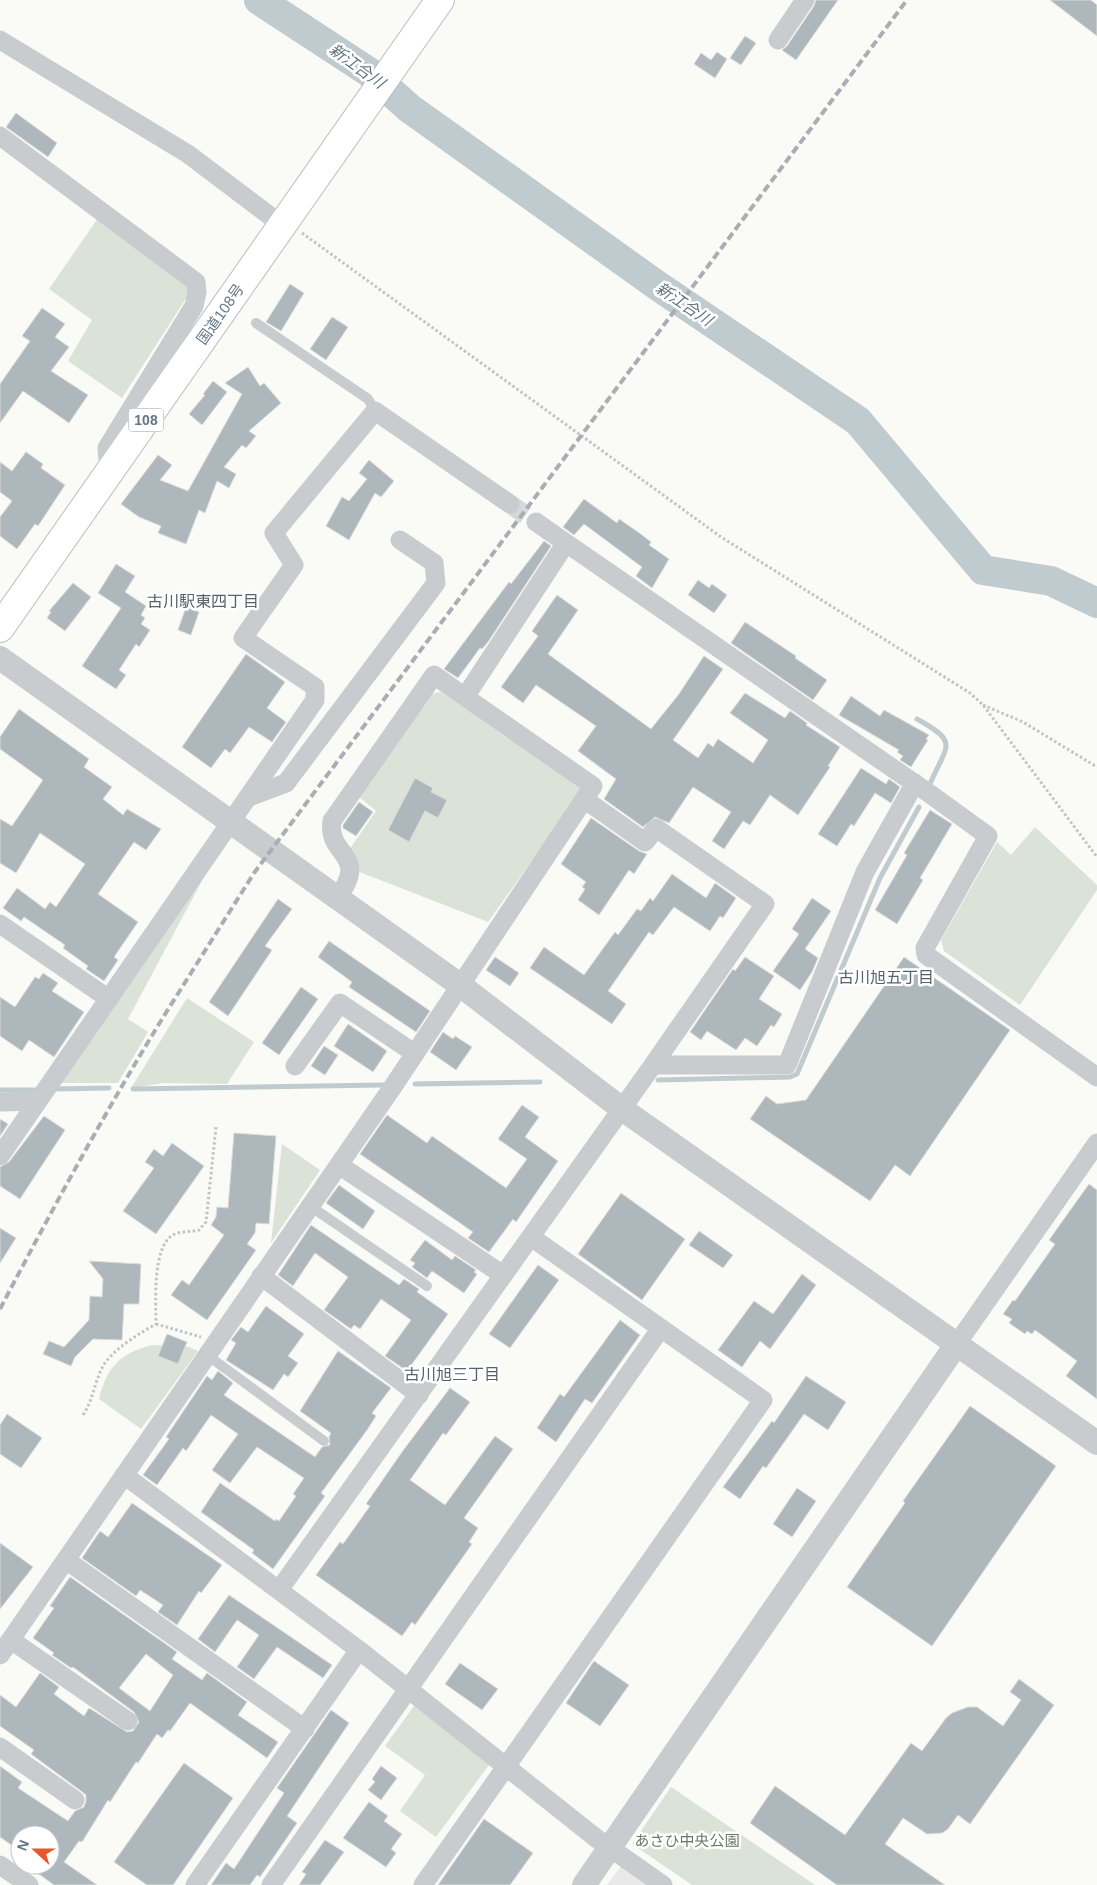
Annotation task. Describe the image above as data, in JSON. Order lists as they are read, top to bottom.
{
  "streets": {
    "highway": ["国道108号", "108"]
  },
  "districts": ["古川駅東四丁目", "古川旭五丁目", "古川旭三丁目"],
  "water": ["新江合川"],
  "parks": ["あさひ中央公園"],
  "north": "left"
}
